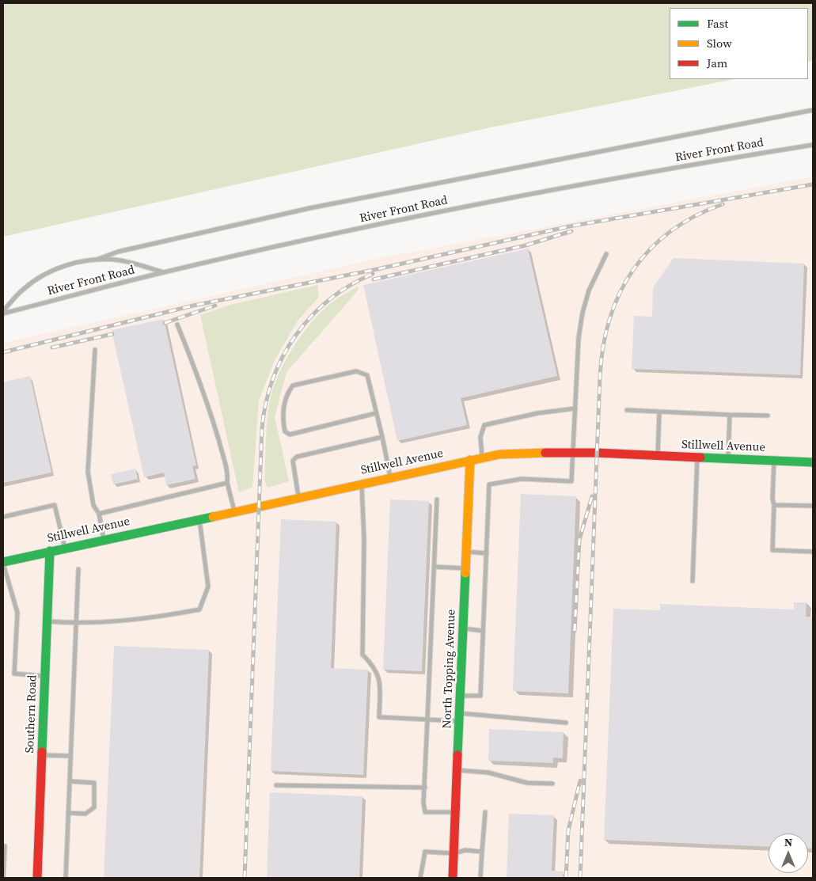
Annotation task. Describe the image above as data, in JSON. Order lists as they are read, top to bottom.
{
  "streets": {
    "street": ["Stillwell Avenue", "North Topping Avenue", "Southern Road"],
    "lane": ["River Front Road"]
  },
  "crossings": [
    ["Stillwell Avenue", "North Topping Avenue"],
    ["Stillwell Avenue", "Southern Road"]
  ],
  "legend": ["Fast", "Slow", "Jam"],
  "north": "top"
}
